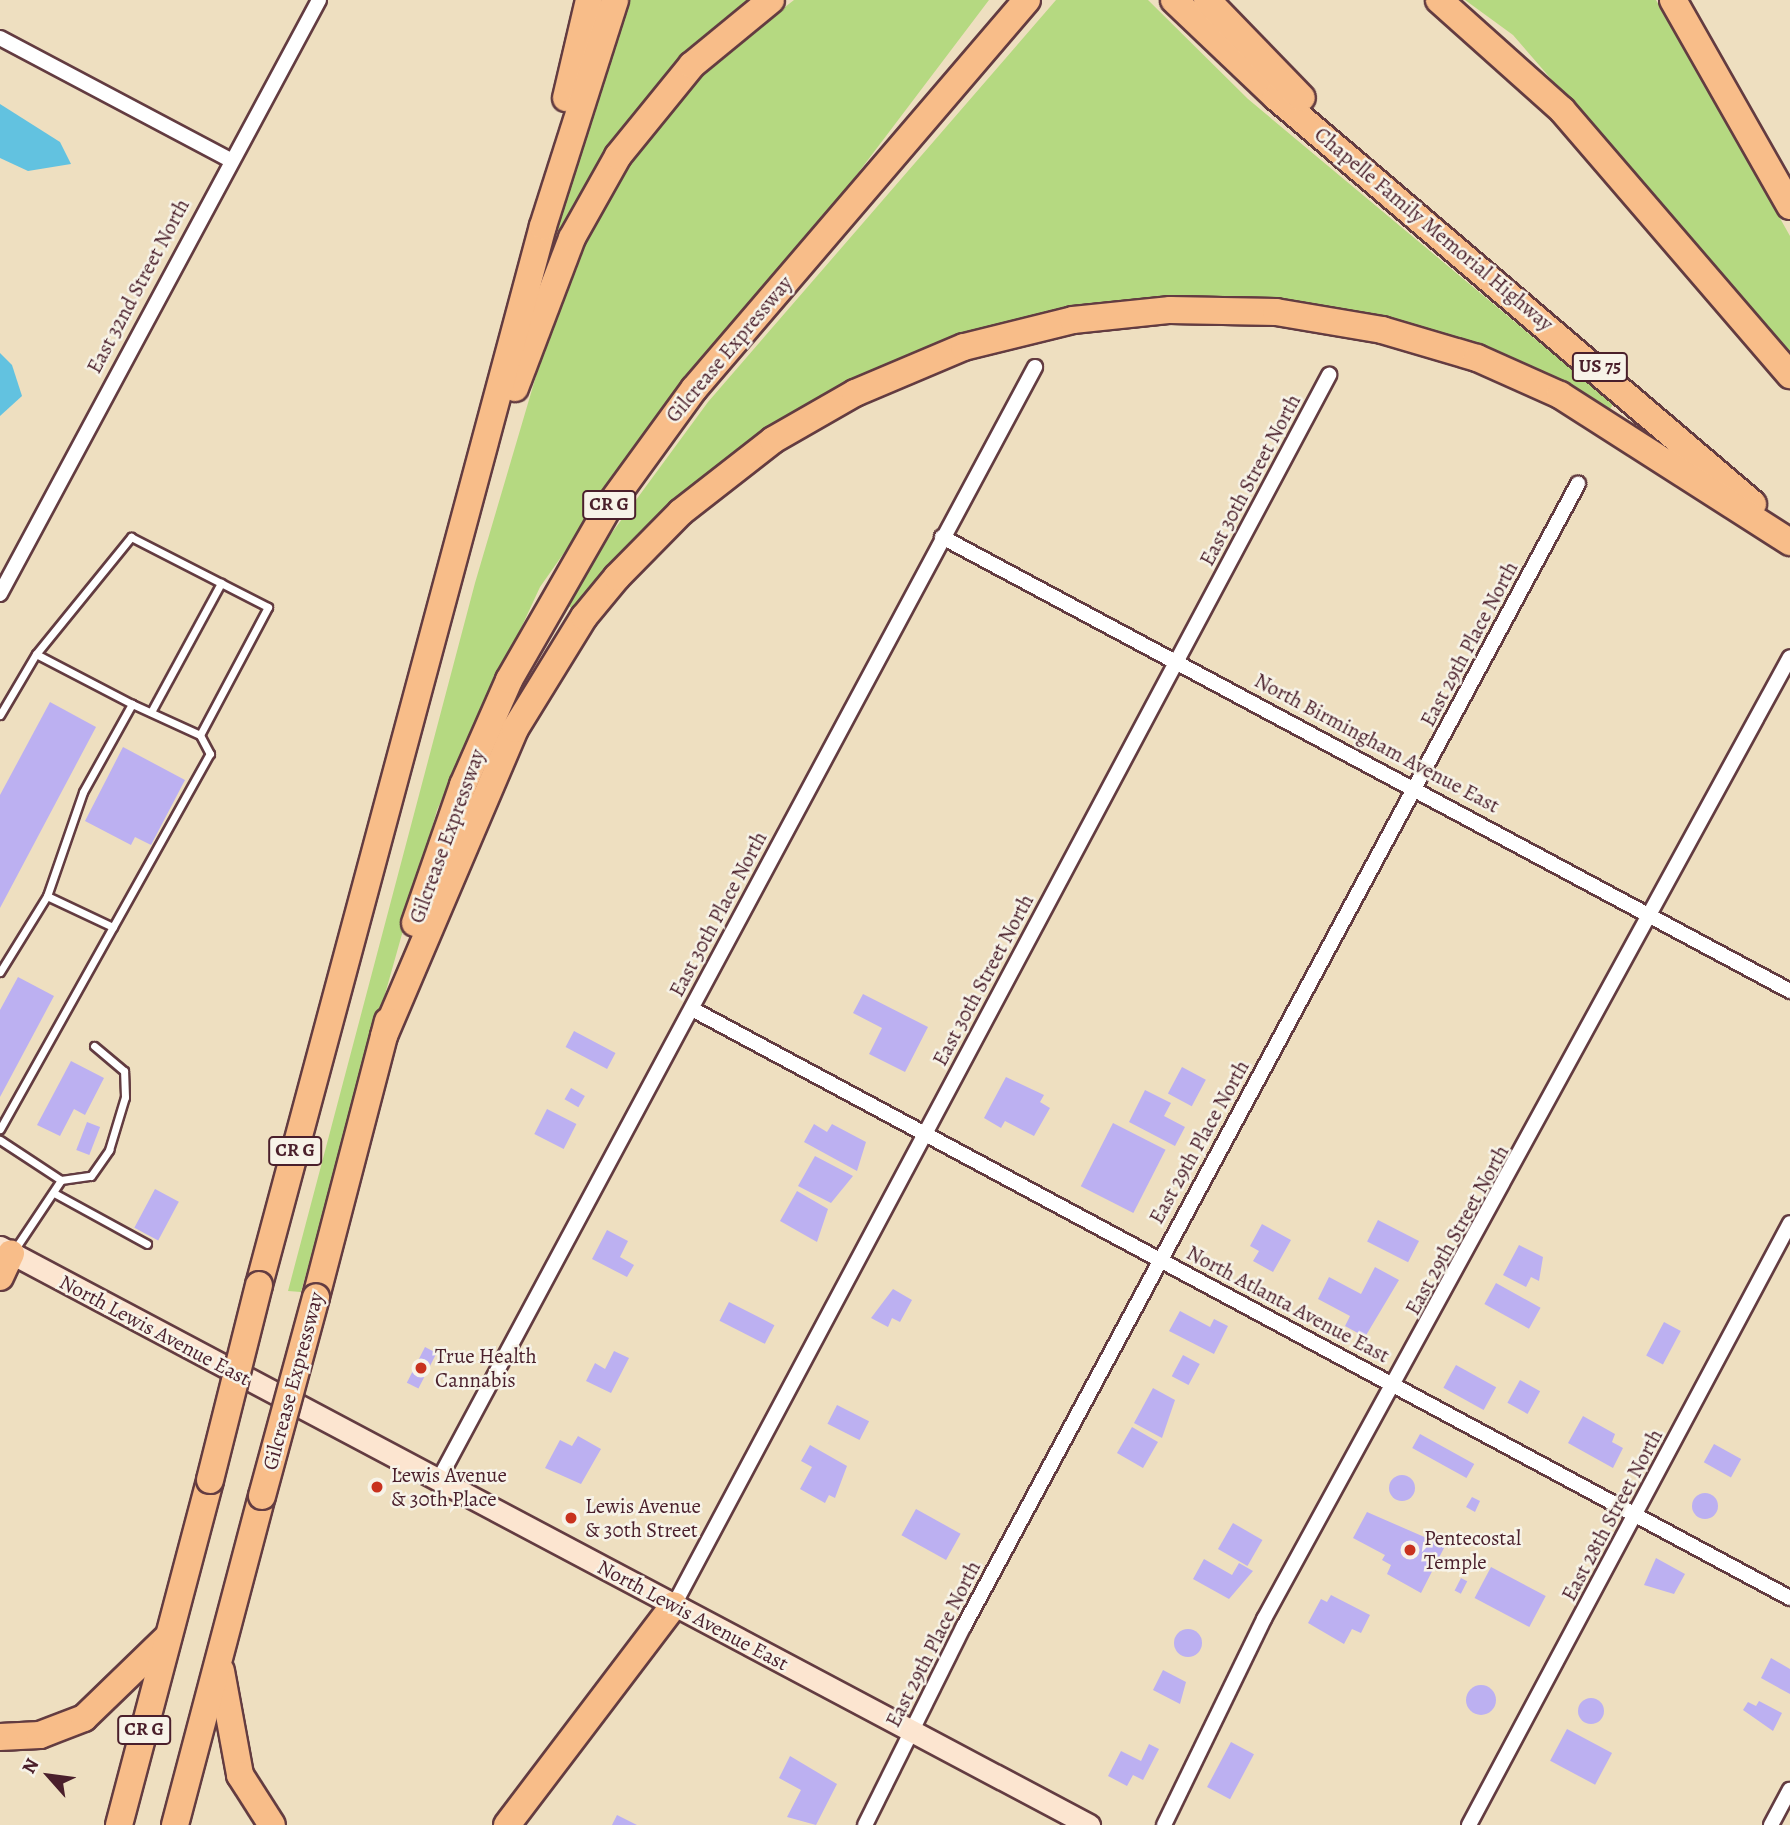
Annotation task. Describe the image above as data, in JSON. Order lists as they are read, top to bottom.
{
  "streets": {
    "highway": [
      "Chapelle Family Memorial Highway",
      "Gilcrease Expressway",
      "US 75",
      "CR G"
    ],
    "main road": ["North Lewis Avenue East"],
    "street": [
      "East 32nd Street North",
      "East 30th Street North",
      "East 29th Place North",
      "North Birmingham Avenue East",
      "East 30th Place North",
      "East 29th Street North",
      "North Atlanta Avenue East",
      "East 28th Street North"
    ]
  },
  "crossings": [
    ["East 30th Street North", "North Birmingham Avenue East"],
    ["East 30th Street North", "North Atlanta Avenue East"],
    ["East 30th Street North", "North Lewis Avenue East"],
    ["East 29th Place North", "North Birmingham Avenue East"],
    ["East 29th Place North", "North Atlanta Avenue East"],
    ["East 29th Place North", "North Lewis Avenue East"],
    ["North Birmingham Avenue East", "East 30th Place North"],
    ["North Birmingham Avenue East", "East 29th Street North"],
    ["East 30th Place North", "North Atlanta Avenue East"],
    ["East 30th Place North", "North Lewis Avenue East"],
    ["East 29th Street North", "North Atlanta Avenue East"],
    ["North Atlanta Avenue East", "East 28th Street North"]
  ],
  "places": [
    "True Health Cannabis",
    "Lewis Avenue & 30th Place",
    "Lewis Avenue & 30th Street",
    "Pentecostal Temple"
  ],
  "north": "top left"
}
